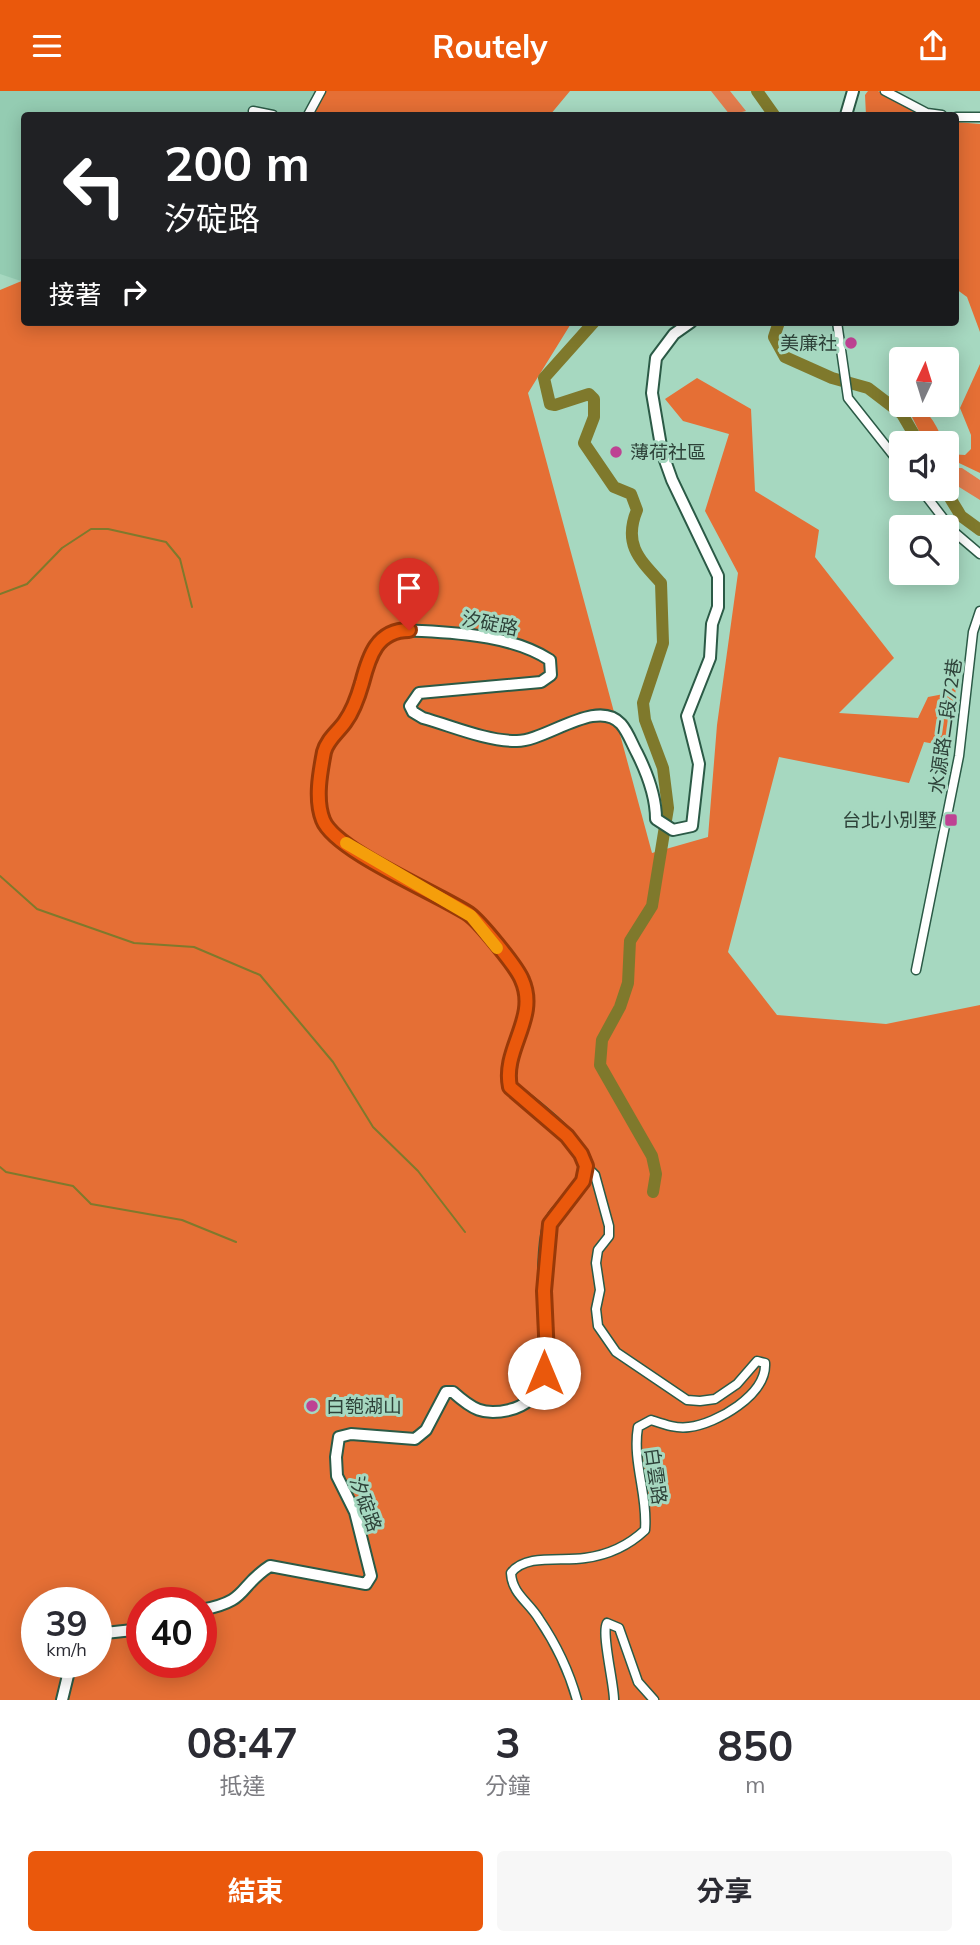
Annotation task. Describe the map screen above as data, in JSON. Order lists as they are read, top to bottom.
{
  "streets": {
    "street": ["汐碇路", "水源路二段72巷", "白雲路"]
  },
  "crossings": [
    ["汐碇路", "白雲路"]
  ],
  "places": {
    "other": ["美廉社", "薄荷社區", "白匏湖山"],
    "transit": ["台北小別墅"]
  },
  "north": "top",
  "page": {
    "header": "Routely",
    "turn": ["200 m", "汐碇路"],
    "then": "接著",
    "speed": "39 km/h",
    "limit": "40",
    "eta": [
      "08:47",
      "抵達",
      "3",
      "分鐘",
      "850",
      "m"
    ],
    "buttons": ["結束", "分享"]
  }
}
